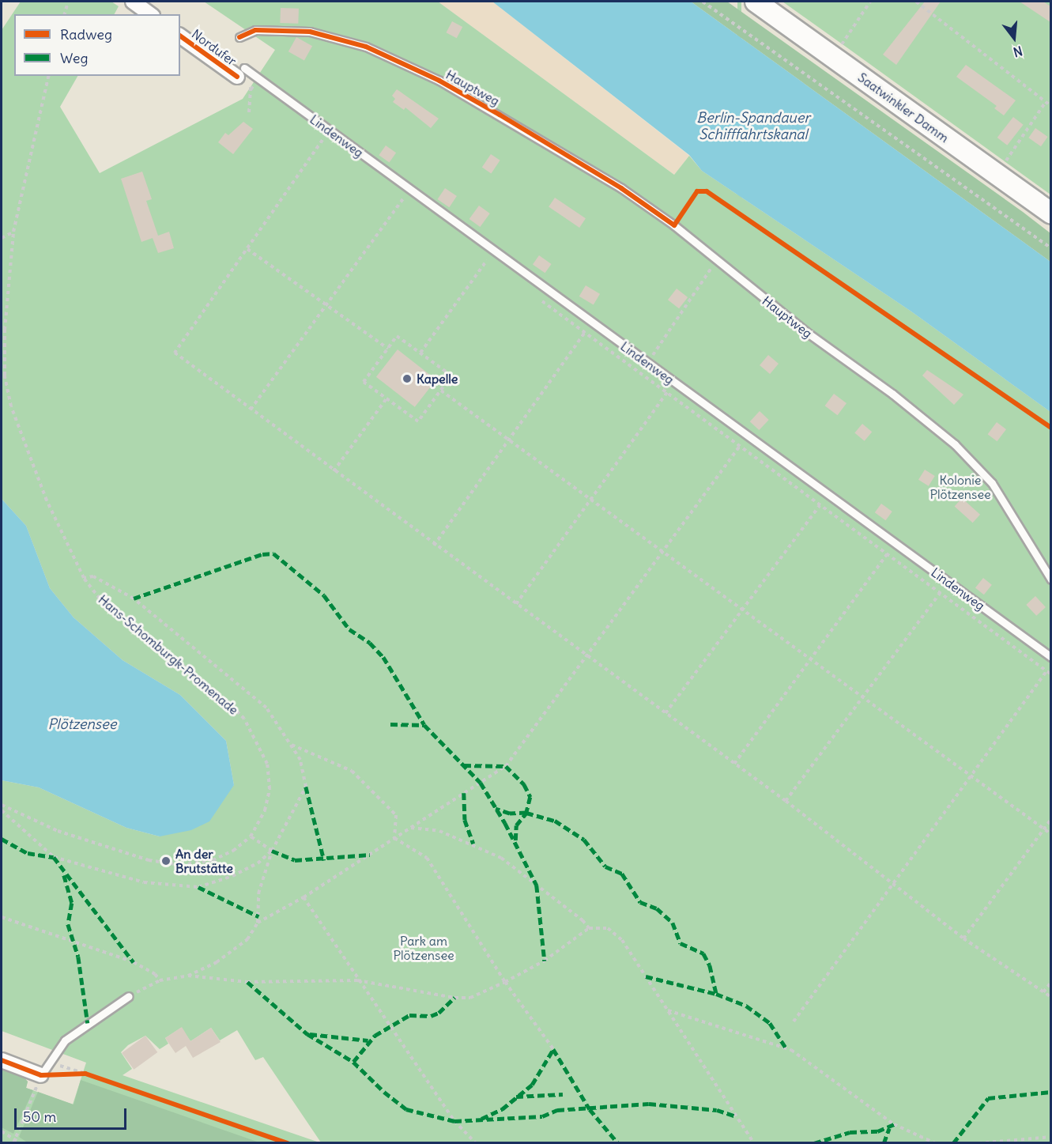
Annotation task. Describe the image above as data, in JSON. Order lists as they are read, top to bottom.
{
  "streets": {
    "main road": ["Saatwinkler Damm"],
    "street": ["Nordufer"],
    "lane": ["Hauptweg", "Lindenweg"],
    "path": ["Hans-Schomburgk-Promenade"]
  },
  "crossings": [
    ["Nordufer", "Lindenweg"]
  ],
  "water": ["Berlin-Spandauer Schifffahrtskanal", "Plötzensee"],
  "parks": ["Kolonie Plötzensee", "Park am Plötzensee"],
  "places": ["Kapelle", "An der Brutstätte"],
  "legend": ["Radweg", "Weg"],
  "scale_bar": "50 m",
  "north": "bottom"
}
